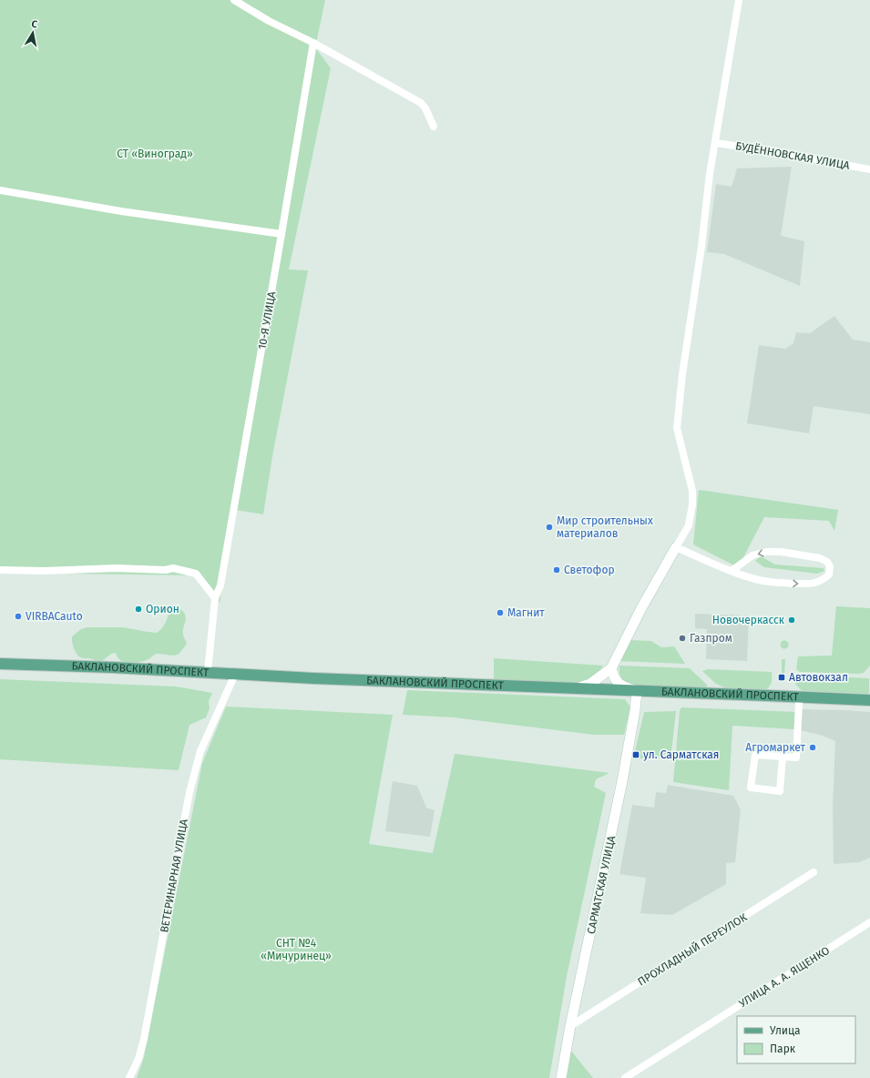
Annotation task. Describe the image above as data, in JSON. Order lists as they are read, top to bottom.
{
  "streets": {
    "main road": ["БАКЛАНОВСКИЙ ПРОСПЕКТ", "САРМАТСКАЯ УЛИЦА"],
    "street": [
      "БУДЁННОВСКАЯ УЛИЦА",
      "10-Я УЛИЦА",
      "ВЕТЕРИНАРНАЯ УЛИЦА",
      "ПРОХЛАДНЫЙ ПЕРЕУЛОК",
      "УЛИЦА А. А. ЯЩЕНКО"
    ]
  },
  "crossings": [
    ["10-Я УЛИЦА", "БАКЛАНОВСКИЙ ПРОСПЕКТ"],
    ["БАКЛАНОВСКИЙ ПРОСПЕКТ", "ВЕТЕРИНАРНАЯ УЛИЦА"],
    ["БАКЛАНОВСКИЙ ПРОСПЕКТ", "САРМАТСКАЯ УЛИЦА"],
    ["САРМАТСКАЯ УЛИЦА", "ПРОХЛАДНЫЙ ПЕРЕУЛОК"]
  ],
  "parks": ["СТ «Виноград»", "СНТ №4 «Мичуринец»"],
  "places": {
    "other": [
      "Мир строительных материалов",
      "Светофор",
      "Орион",
      "Магнит",
      "VIRBACauto",
      "Новочеркасск",
      "Газпром",
      "Агромаркет"
    ],
    "transit": ["Автовокзал", "ул. Сарматская"]
  },
  "legend": ["Улица", "Парк"],
  "north": "top"
}
